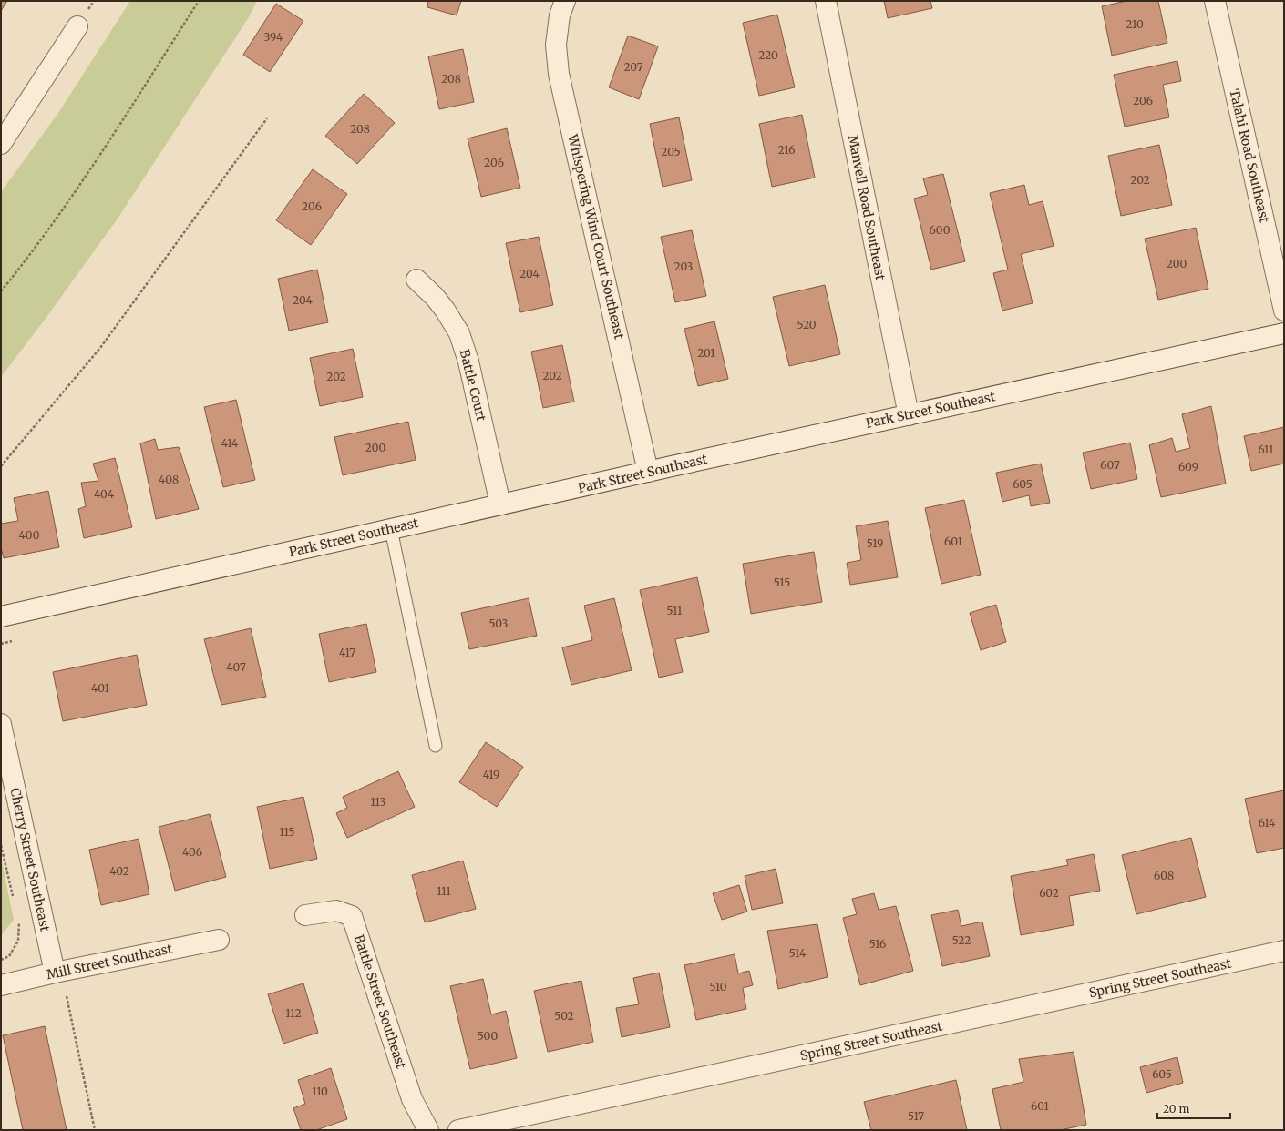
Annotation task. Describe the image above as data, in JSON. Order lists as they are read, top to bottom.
{
  "streets": {
    "street": [
      "Talahi Road Southeast",
      "Manvell Road Southeast",
      "Whispering Wind Court Southeast",
      "Battle Court",
      "Park Street Southeast",
      "Cherry Street Southeast",
      "Mill Street Southeast",
      "Spring Street Southeast",
      "Battle Street Southeast"
    ]
  },
  "crossings": [
    ["Manvell Road Southeast", "Park Street Southeast"],
    ["Whispering Wind Court Southeast", "Park Street Southeast"],
    ["Battle Court", "Park Street Southeast"],
    ["Cherry Street Southeast", "Mill Street Southeast"]
  ],
  "house_numbers": [
    "210",
    "394",
    "220",
    "207",
    "208",
    "206",
    "208",
    "216",
    "205",
    "206",
    "202",
    "206",
    "600",
    "200",
    "203",
    "204",
    "204",
    "520",
    "201",
    "202",
    "202",
    "414",
    "200",
    "611",
    "607",
    "609",
    "408",
    "605",
    "404",
    "400",
    "601",
    "519",
    "515",
    "511",
    "503",
    "417",
    "407",
    "401",
    "419",
    "113",
    "614",
    "115",
    "406",
    "402",
    "608",
    "111",
    "602",
    "522",
    "516",
    "514",
    "510",
    "112",
    "502",
    "500",
    "605",
    "110",
    "601",
    "517"
  ],
  "scale_bar": "20 m"
}
